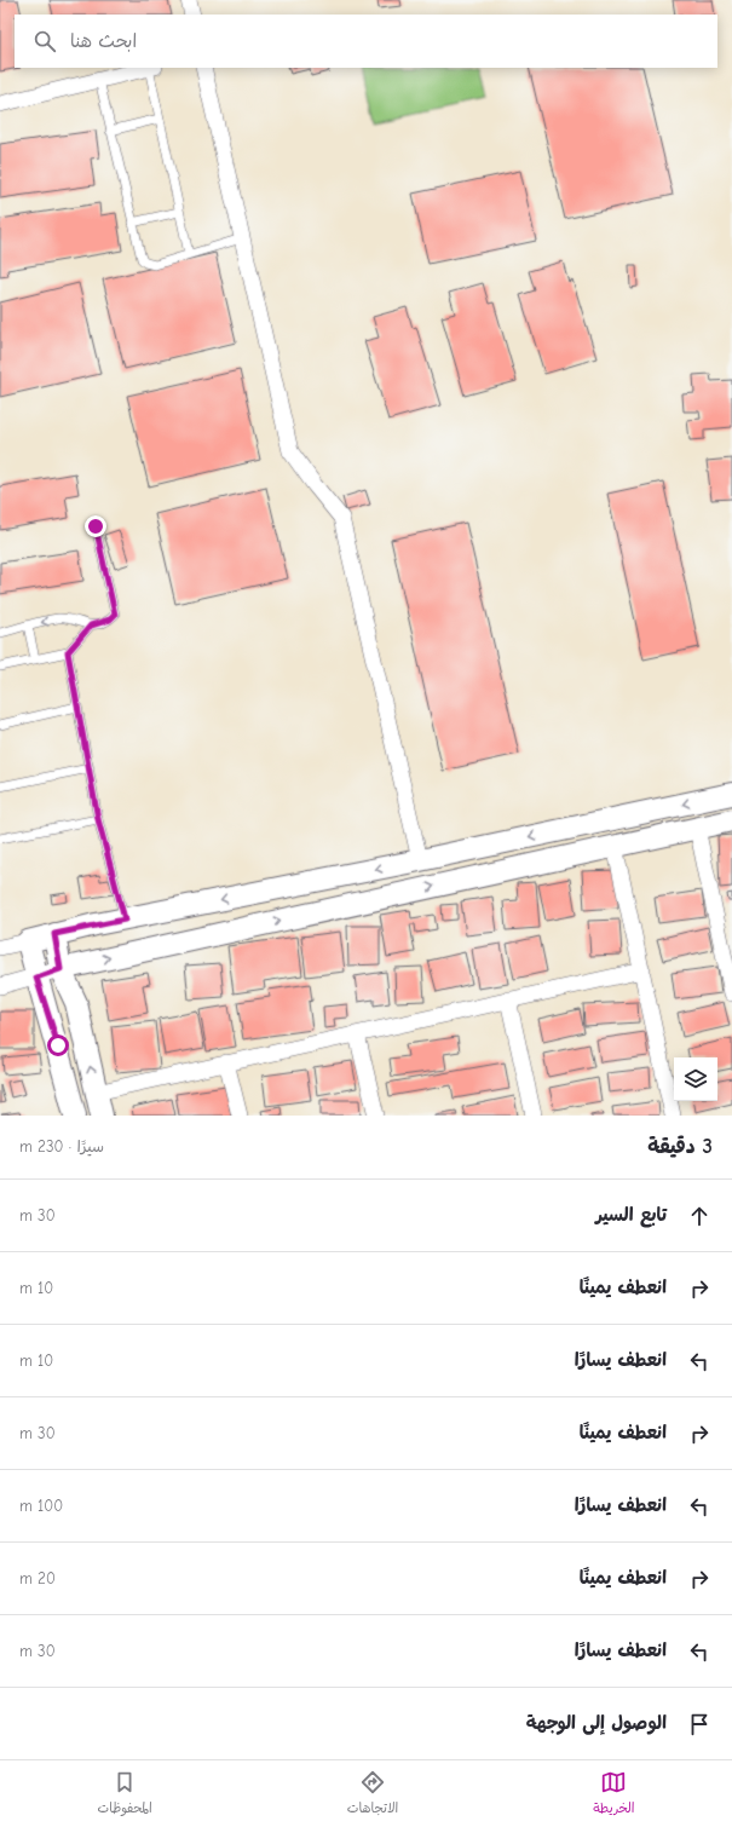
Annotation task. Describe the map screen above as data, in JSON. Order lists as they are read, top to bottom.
{
  "page": {
    "search": "ابحث هنا",
    "heading": ["3 دقيقة", "سيرًا · 230 m"],
    "list": [
      ["تابع السير", "30 m"],
      ["انعطف يمينًا", "10 m"],
      ["انعطف يسارًا", "10 m"],
      ["انعطف يمينًا", "30 m"],
      ["انعطف يسارًا", "100 m"],
      ["انعطف يمينًا", "20 m"],
      ["انعطف يسارًا", "30 m"],
      "الوصول إلى الوجهة"
    ],
    "nav": ["الخريطة", "الاتجاهات", "المحفوظات"]
  }
}
